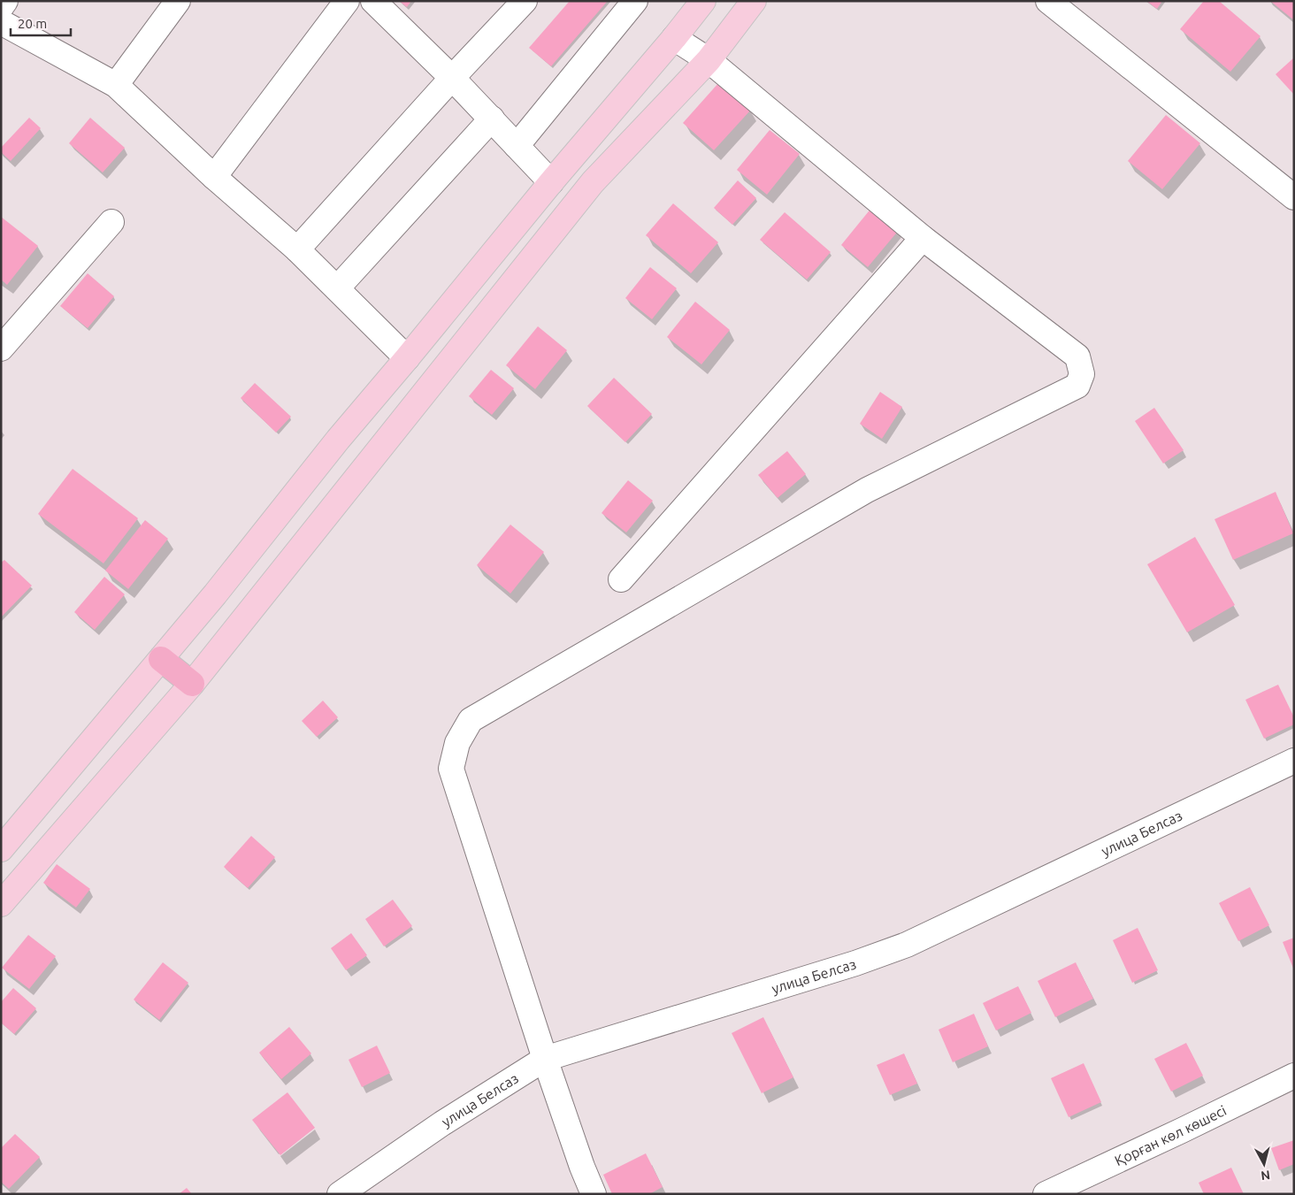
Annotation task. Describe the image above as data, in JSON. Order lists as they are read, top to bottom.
{
  "streets": {
    "street": ["улица Белсаз", "Қорған көл көшесі"]
  },
  "scale_bar": "20 m",
  "north": "bottom"
}
